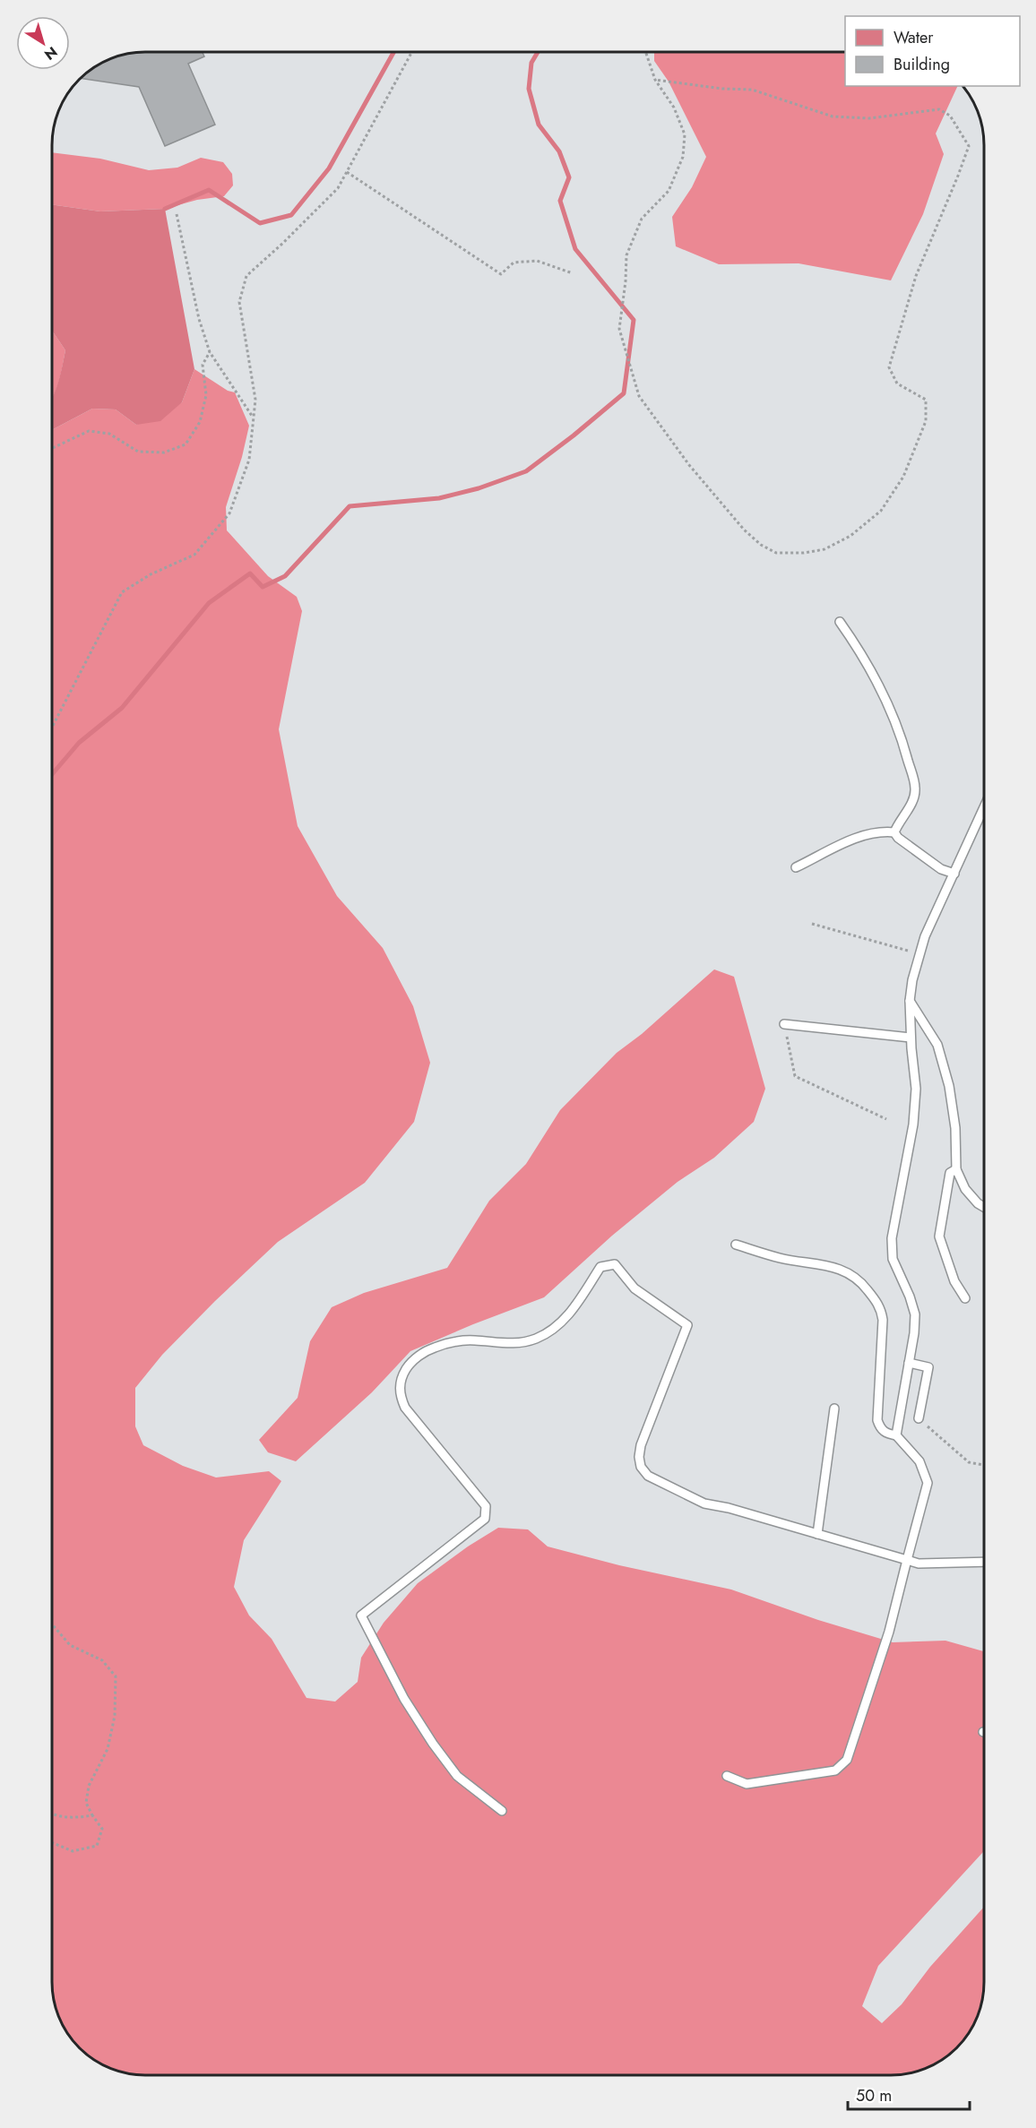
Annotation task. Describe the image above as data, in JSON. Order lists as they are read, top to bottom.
{
  "legend": ["Water", "Building"],
  "scale_bar": "50 m",
  "north": "bottom right"
}
